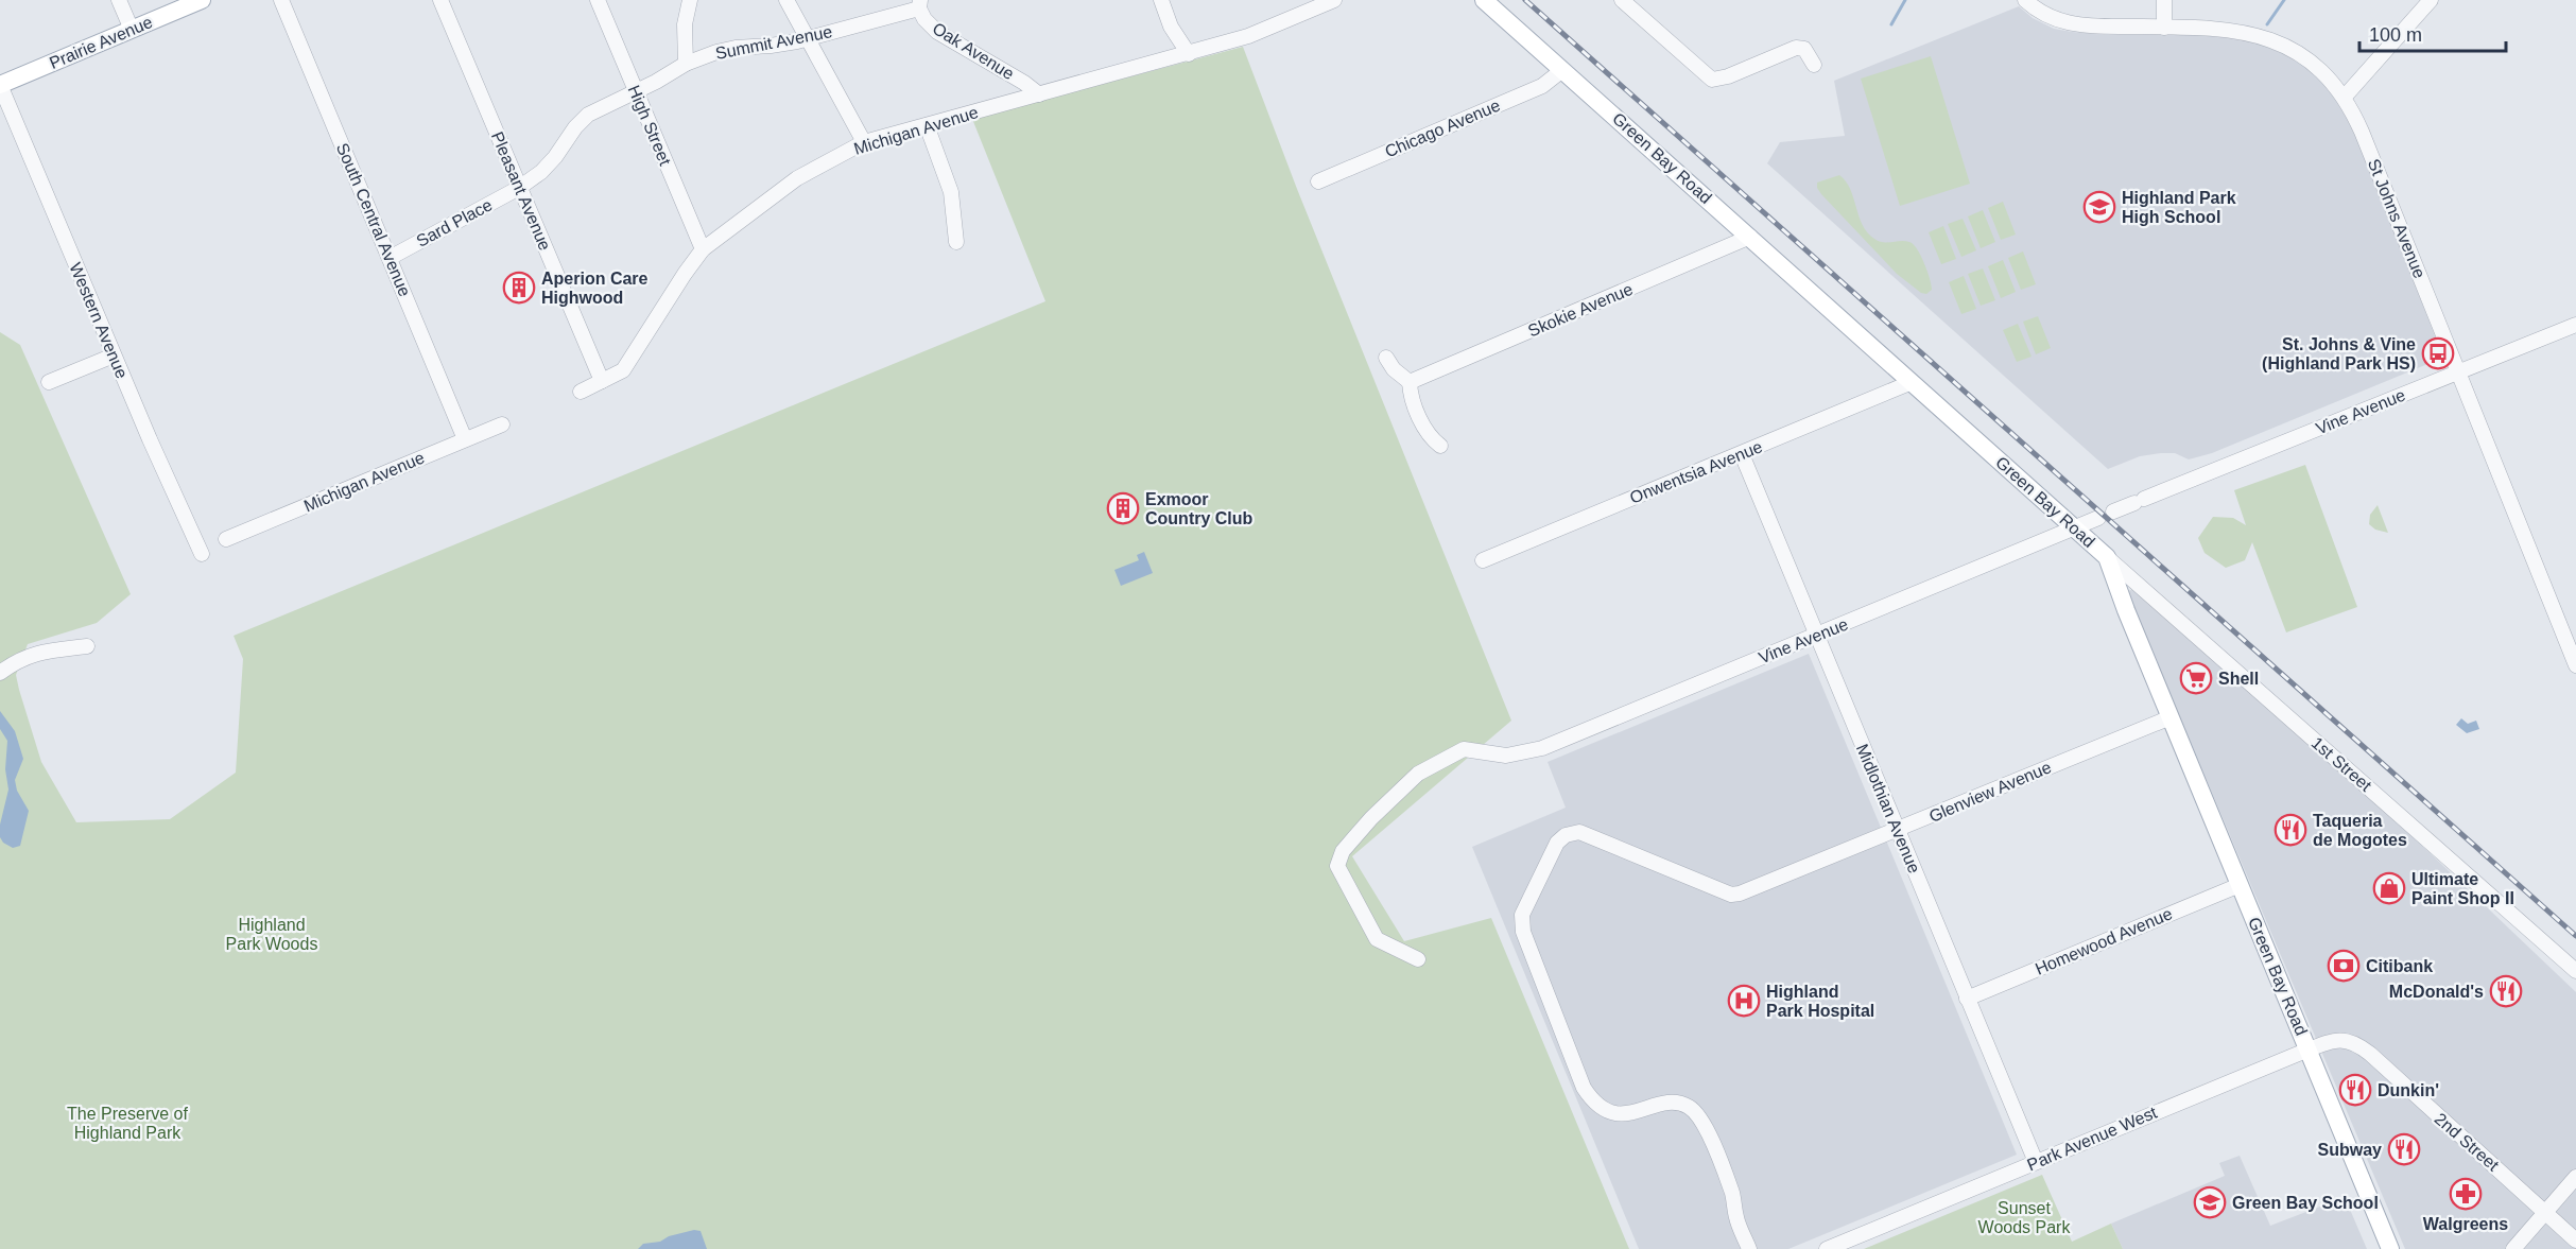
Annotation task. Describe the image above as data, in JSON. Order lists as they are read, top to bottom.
{
  "streets": {
    "main road": ["Prairie Avenue", "Green Bay Road"],
    "street": [
      "Summit Avenue",
      "Oak Avenue",
      "High Street",
      "Chicago Avenue",
      "Michigan Avenue",
      "Pleasant Avenue",
      "St Johns Avenue",
      "South Central Avenue",
      "Sard Place",
      "Skokie Avenue",
      "Western Avenue",
      "Vine Avenue",
      "Onwentsia Avenue",
      "1st Street",
      "Glenview Avenue",
      "Midlothian Avenue",
      "Homewood Avenue",
      "Park Avenue West",
      "2nd Street"
    ]
  },
  "crossings": [
    ["Prairie Avenue", "Western Avenue"],
    ["Summit Avenue", "Oak Avenue"],
    ["Summit Avenue", "High Street"],
    ["Summit Avenue", "Sard Place"],
    ["Oak Avenue", "Michigan Avenue"],
    ["High Street", "Michigan Avenue"],
    ["High Street", "Sard Place"],
    ["Chicago Avenue", "Green Bay Road"],
    ["Michigan Avenue", "Pleasant Avenue"],
    ["Michigan Avenue", "South Central Avenue"],
    ["Green Bay Road", "Skokie Avenue"],
    ["Green Bay Road", "Vine Avenue"],
    ["Green Bay Road", "Onwentsia Avenue"],
    ["Green Bay Road", "1st Street"],
    ["Green Bay Road", "Glenview Avenue"],
    ["Green Bay Road", "Homewood Avenue"],
    ["Green Bay Road", "Park Avenue West"],
    ["Pleasant Avenue", "Sard Place"],
    ["St Johns Avenue", "Vine Avenue"],
    ["South Central Avenue", "Sard Place"],
    ["Vine Avenue", "Midlothian Avenue"],
    ["Onwentsia Avenue", "Midlothian Avenue"],
    ["Glenview Avenue", "Midlothian Avenue"],
    ["Midlothian Avenue", "Homewood Avenue"],
    ["Midlothian Avenue", "Park Avenue West"],
    ["Park Avenue West", "2nd Street"]
  ],
  "parks": ["Highland Park Woods", "The Preserve of Highland Park", "Sunset Woods Park"],
  "places": {
    "school or university": ["Highland Park High School", "Green Bay School"],
    "building": ["Aperion Care Highwood", "Exmoor Country Club"],
    "bus stop": ["St. Johns & Vine (Highland Park HS)"],
    "supermarket": ["Shell"],
    "restaurant": [
      "Taqueria de Mogotes",
      "McDonald's",
      "Dunkin'",
      "Subway"
    ],
    "shop": ["Ultimate Paint Shop II"],
    "bank": ["Citibank"],
    "hospital": ["Highland Park Hospital"],
    "pharmacy": ["Walgreens"]
  },
  "scale_bar": "100 m"
}
